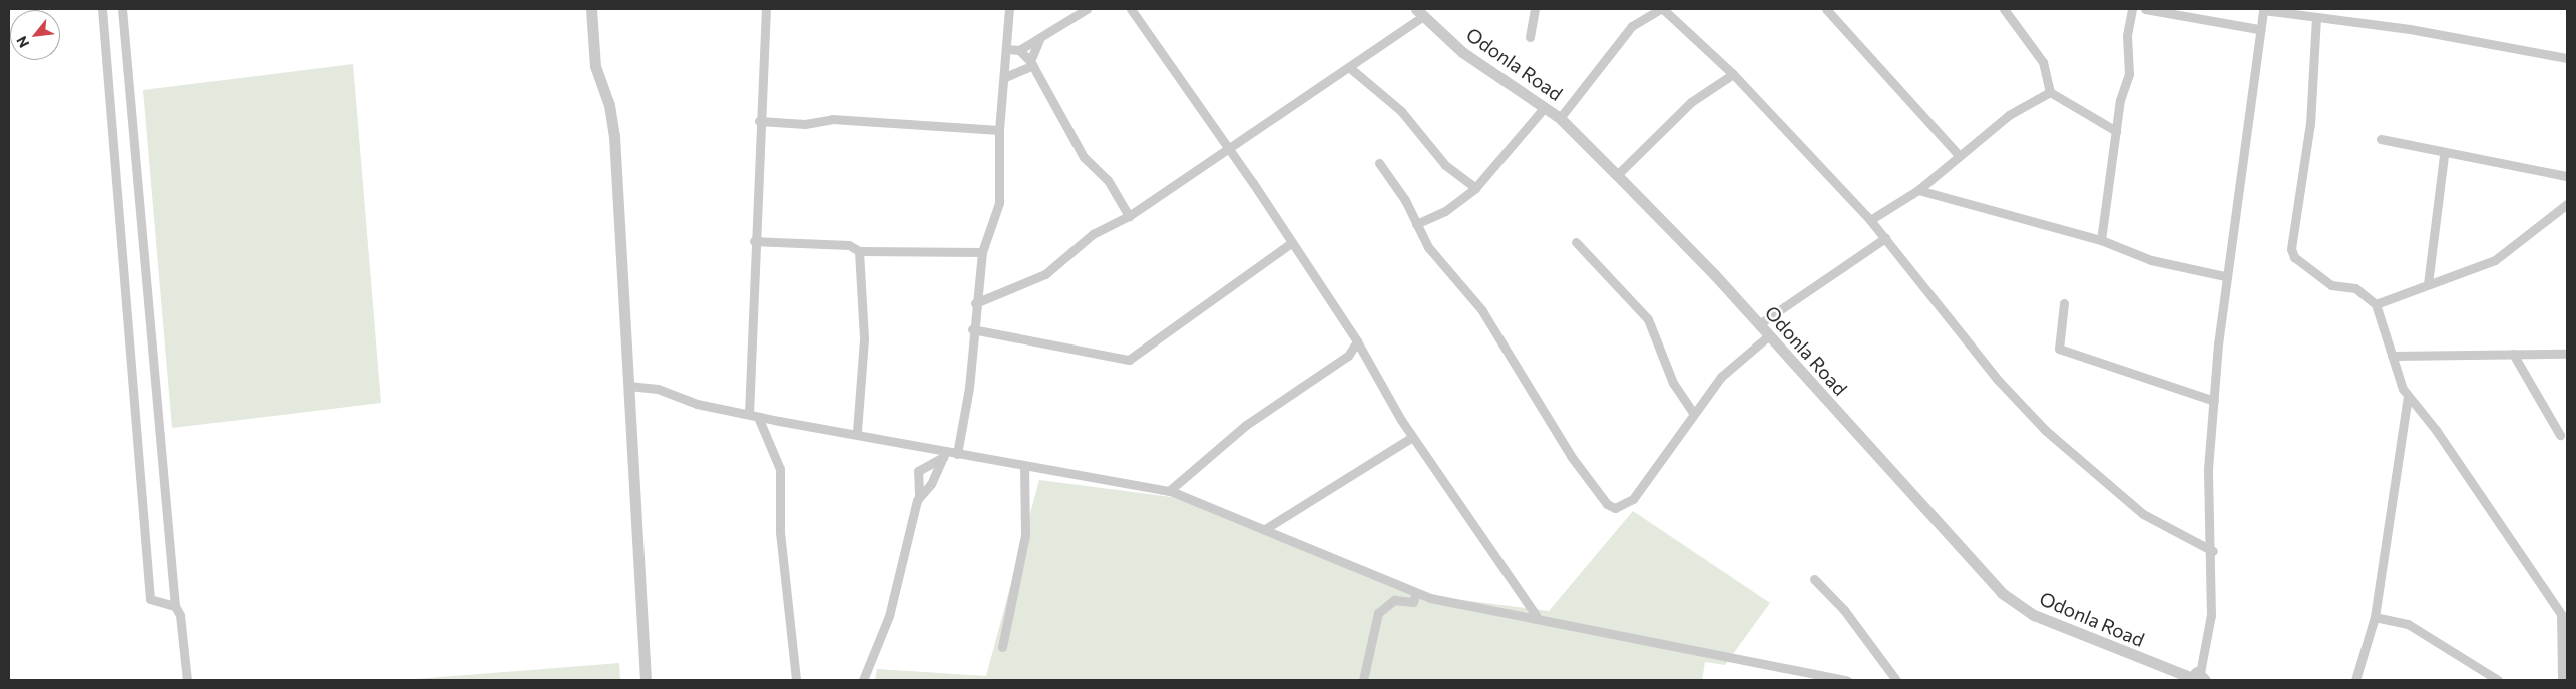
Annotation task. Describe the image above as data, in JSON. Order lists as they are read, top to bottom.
{
  "streets": {
    "street": ["Odonla Road"]
  },
  "north": "bottom left"
}
